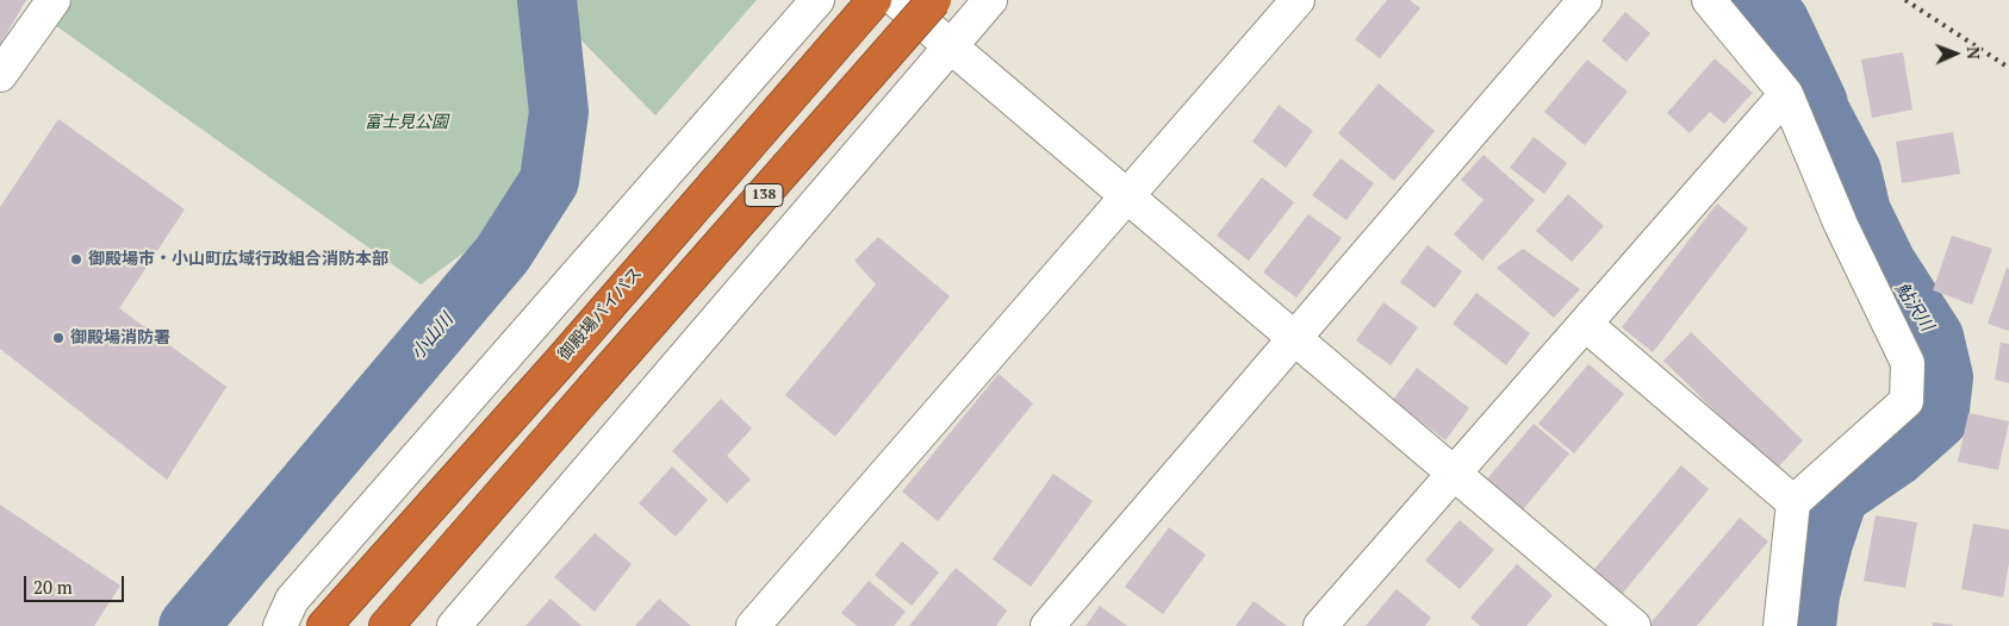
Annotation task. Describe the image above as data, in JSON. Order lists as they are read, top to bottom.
{
  "streets": {
    "highway": ["138", "御殿場バイパス"]
  },
  "water": ["鮎沢川", "小山川"],
  "parks": ["富士見公園"],
  "places": ["御殿場市・小山町広域行政組合消防本部", "御殿場消防署"],
  "scale_bar": "20 m",
  "north": "right"
}
